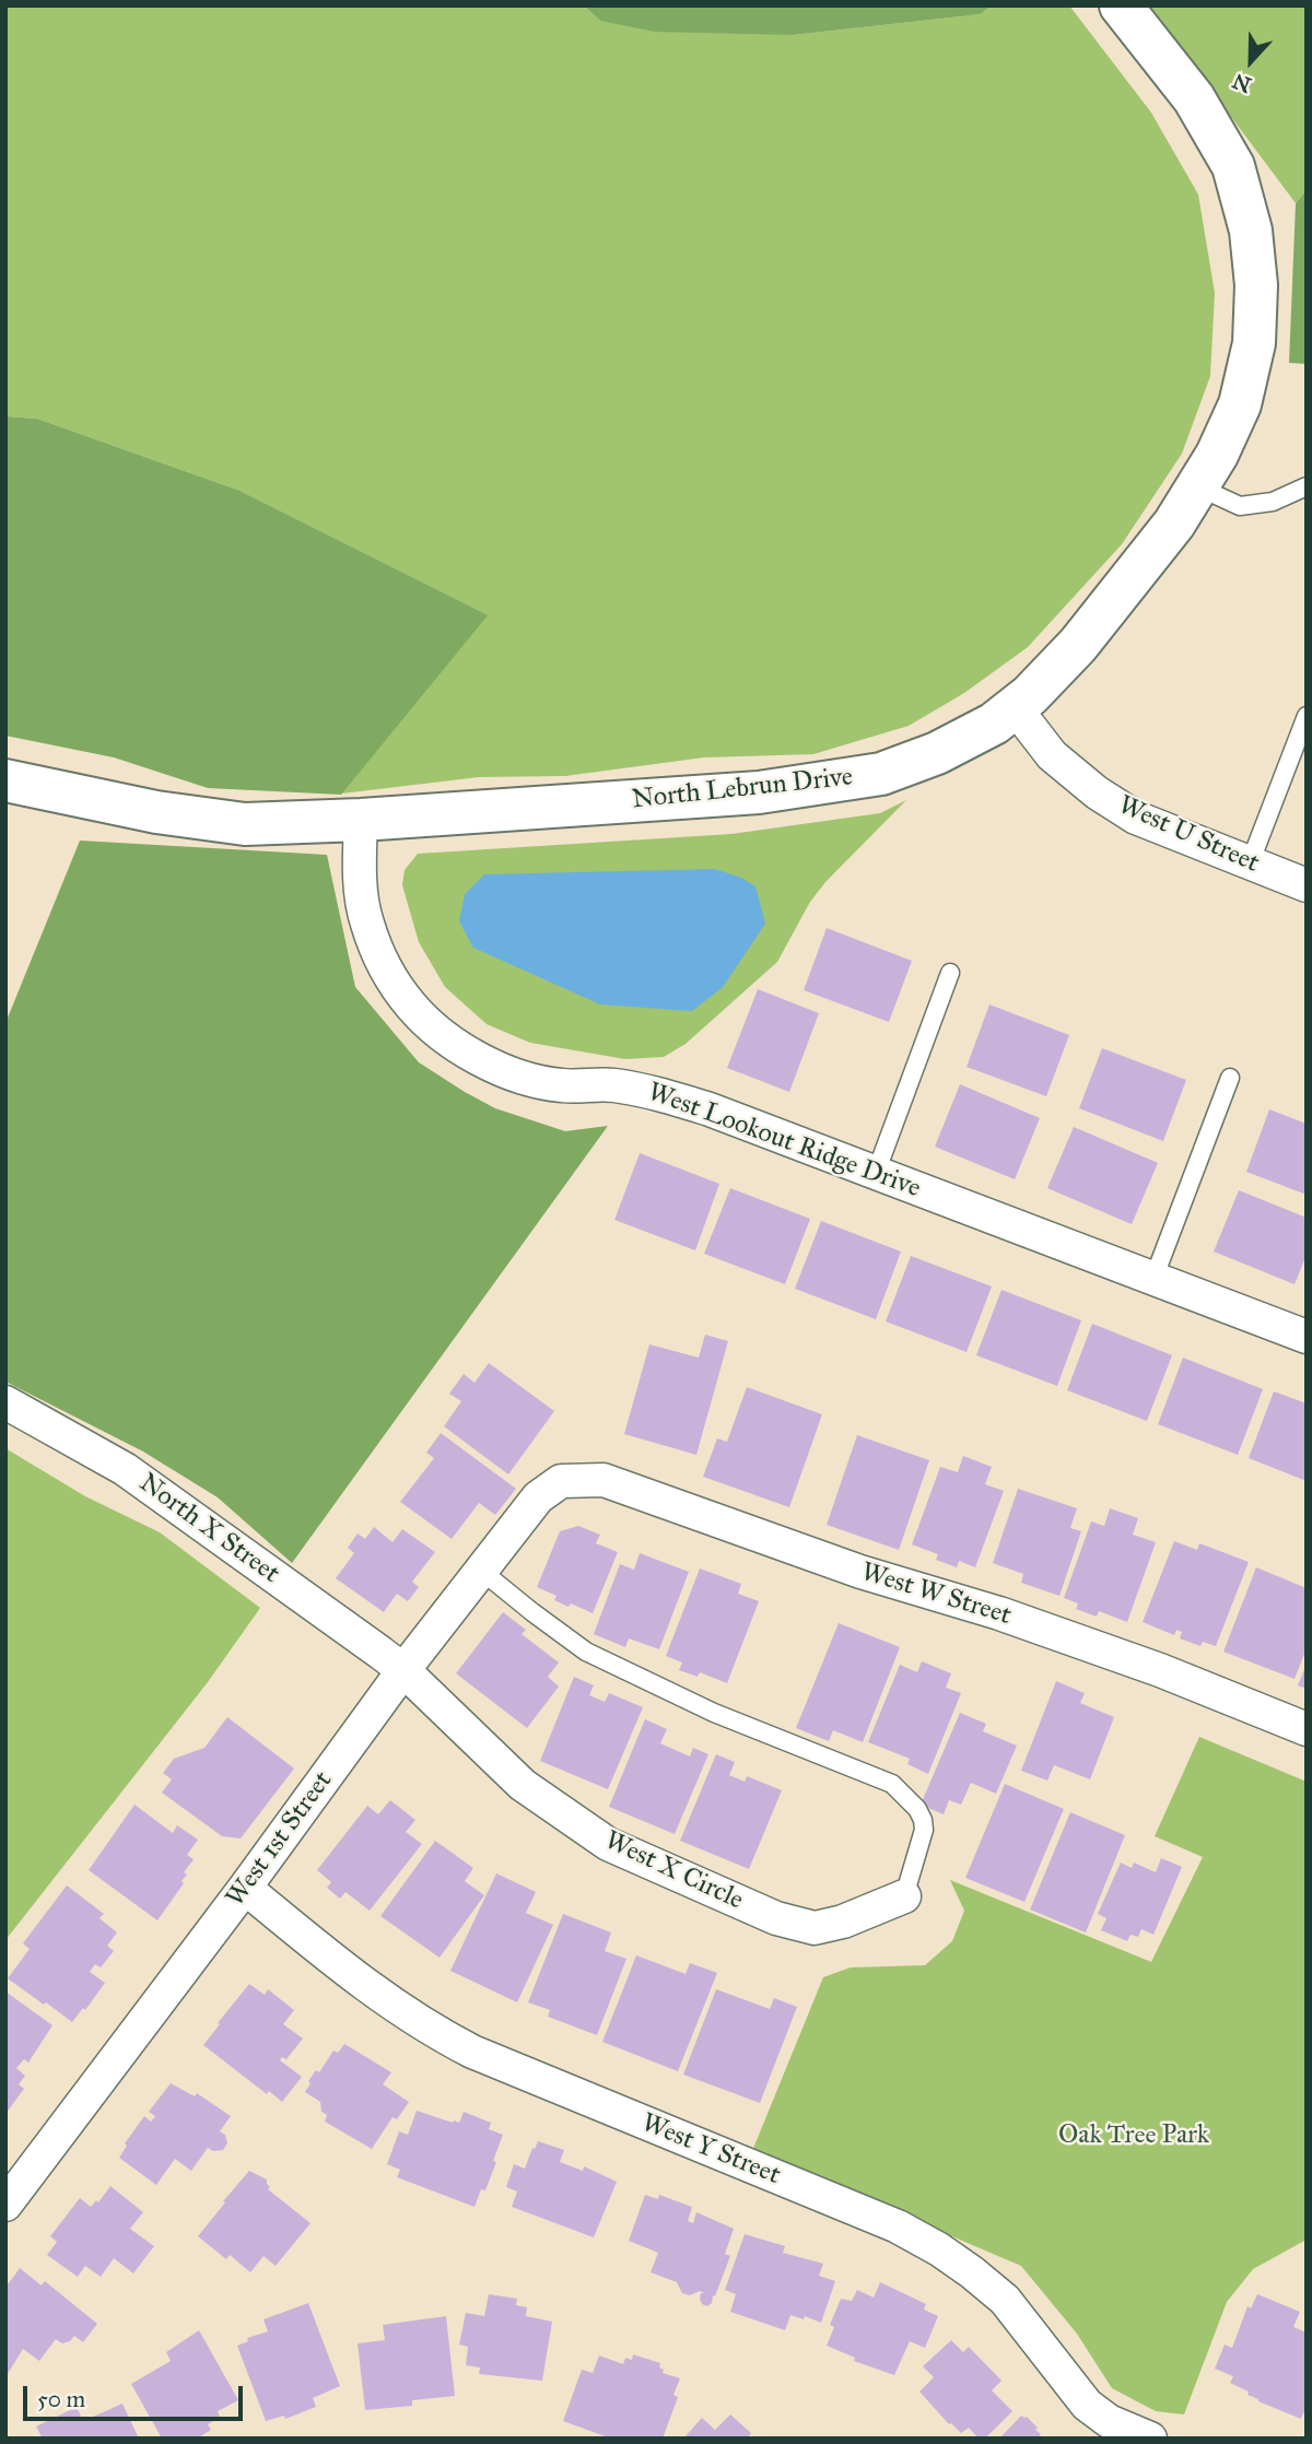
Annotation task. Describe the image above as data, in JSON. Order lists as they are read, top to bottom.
{
  "streets": {
    "street": [
      "North Lebrun Drive",
      "West U Street",
      "West Lookout Ridge Drive",
      "North X Street",
      "West W Street",
      "West 1st Street",
      "West X Circle",
      "West Y Street"
    ]
  },
  "crossings": [
    ["North Lebrun Drive", "West U Street"],
    ["North Lebrun Drive", "West Lookout Ridge Drive"],
    ["North X Street", "West 1st Street"],
    ["North X Street", "West X Circle"],
    ["West W Street", "West 1st Street"],
    ["West 1st Street", "West X Circle"],
    ["West 1st Street", "West Y Street"]
  ],
  "parks": ["Oak Tree Park"],
  "scale_bar": "50 m",
  "north": "bottom"
}
